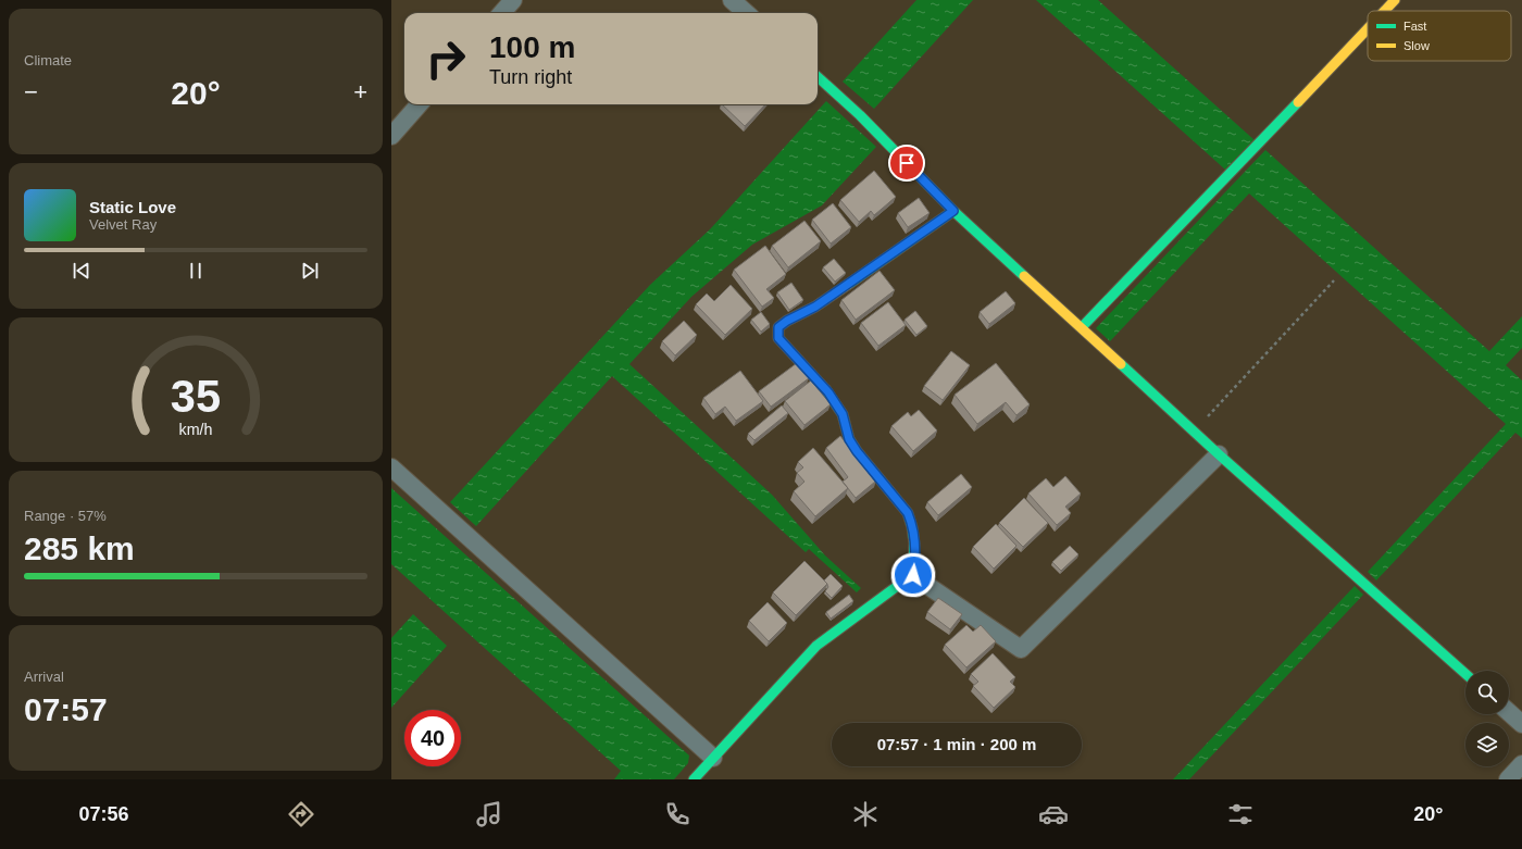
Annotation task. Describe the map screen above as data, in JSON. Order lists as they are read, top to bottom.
{
  "legend": ["Fast", "Slow"],
  "page": {
    "tile": [
      "Climate",
      ["Range · 57%", "285 km"],
      ["Arrival", "07:57"]
    ],
    "turn": ["100 m", "Turn right"],
    "heat": ["−", "20°", "+"],
    "song": ["Static Love", "Velvet Ray"],
    "limit": "40",
    "trip": "07:57 · 1 min · 200 m",
    "tabs": ["07:56", "20°"],
    "gauge": ["35", "km/h"]
  }
}
